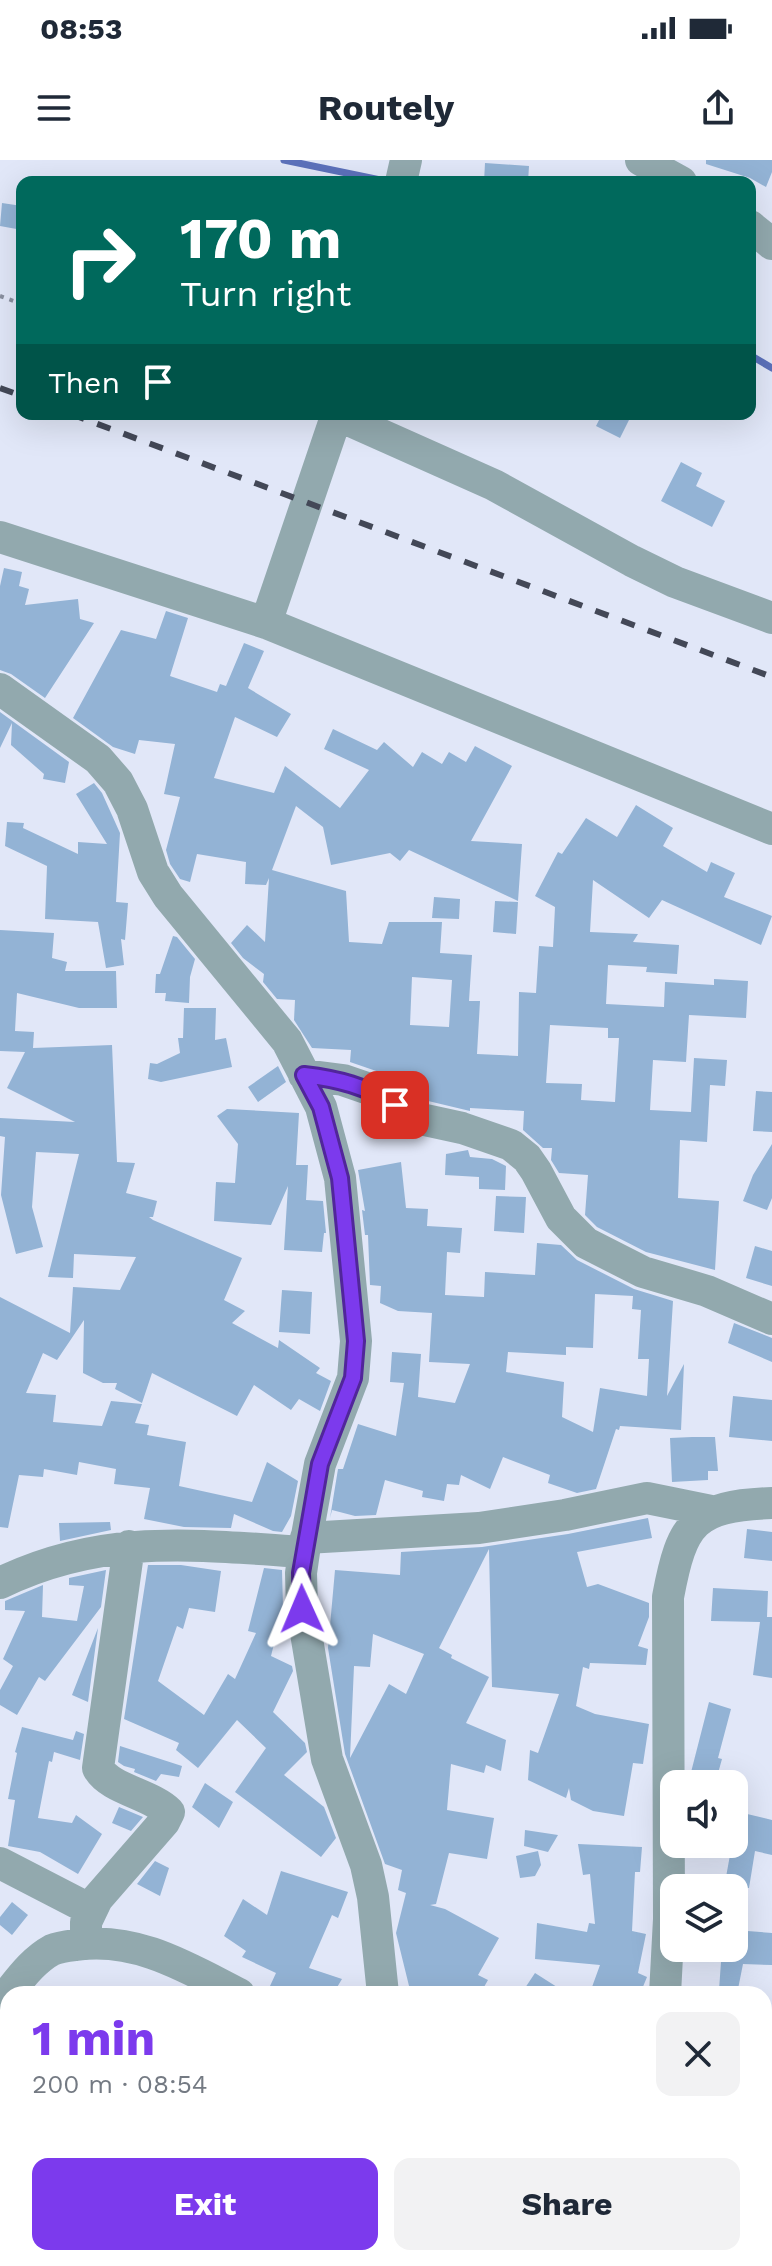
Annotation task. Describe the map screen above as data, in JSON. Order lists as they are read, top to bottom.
{
  "page": {
    "status": "08:53",
    "header": "Routely",
    "turn": ["170 m", "Turn right"],
    "then": "Then",
    "heading": ["1 min", "200 m · 08:54"],
    "buttons": ["Exit", "Share"]
  }
}
